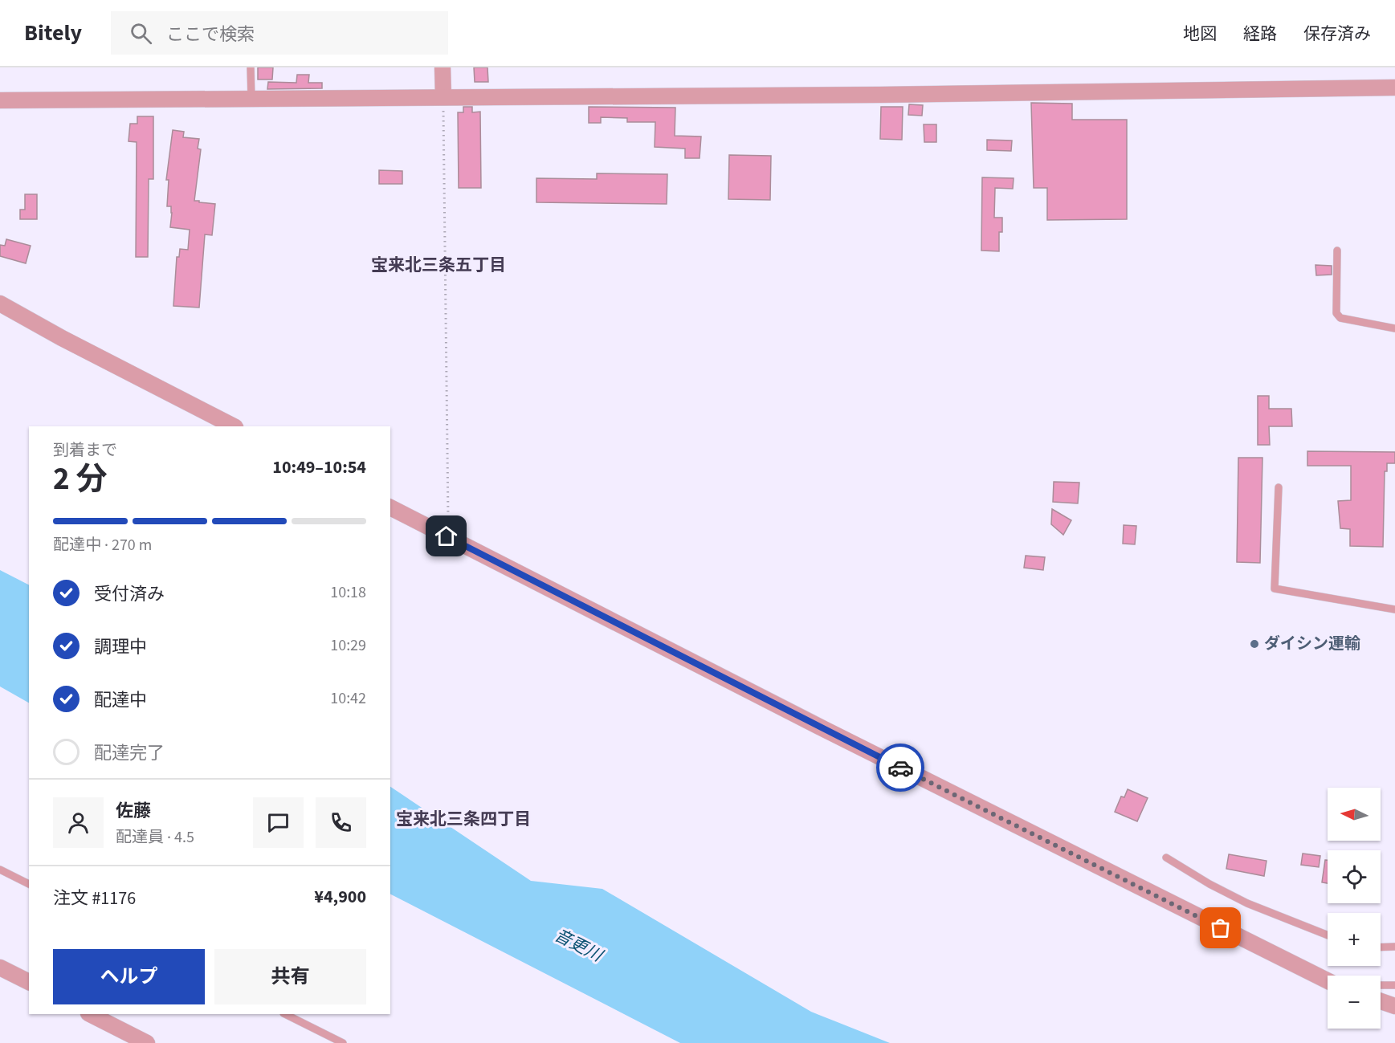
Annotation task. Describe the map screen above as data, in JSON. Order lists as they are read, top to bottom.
{
  "districts": ["宝来北三条五丁目", "宝来北三条四丁目"],
  "water": ["音更川"],
  "places": ["ダイシン運輸"],
  "north": "left",
  "page": {
    "header": "Bitely",
    "search": "ここで検索",
    "nav": ["地図", "経路", "保存済み"],
    "heading": ["2 分", "到着まで", "10:49–10:54"],
    "panel": [
      "佐藤",
      "配達員 · 4.5",
      "注文 #1176",
      "¥4,900"
    ],
    "bar": "配達中 · 270 m",
    "list": [
      ["受付済み", "10:18"],
      ["調理中", "10:29"],
      ["配達中", "10:42"],
      "配達完了"
    ],
    "map_buttons": ["+", "−"],
    "buttons": ["ヘルプ", "共有"]
  }
}
